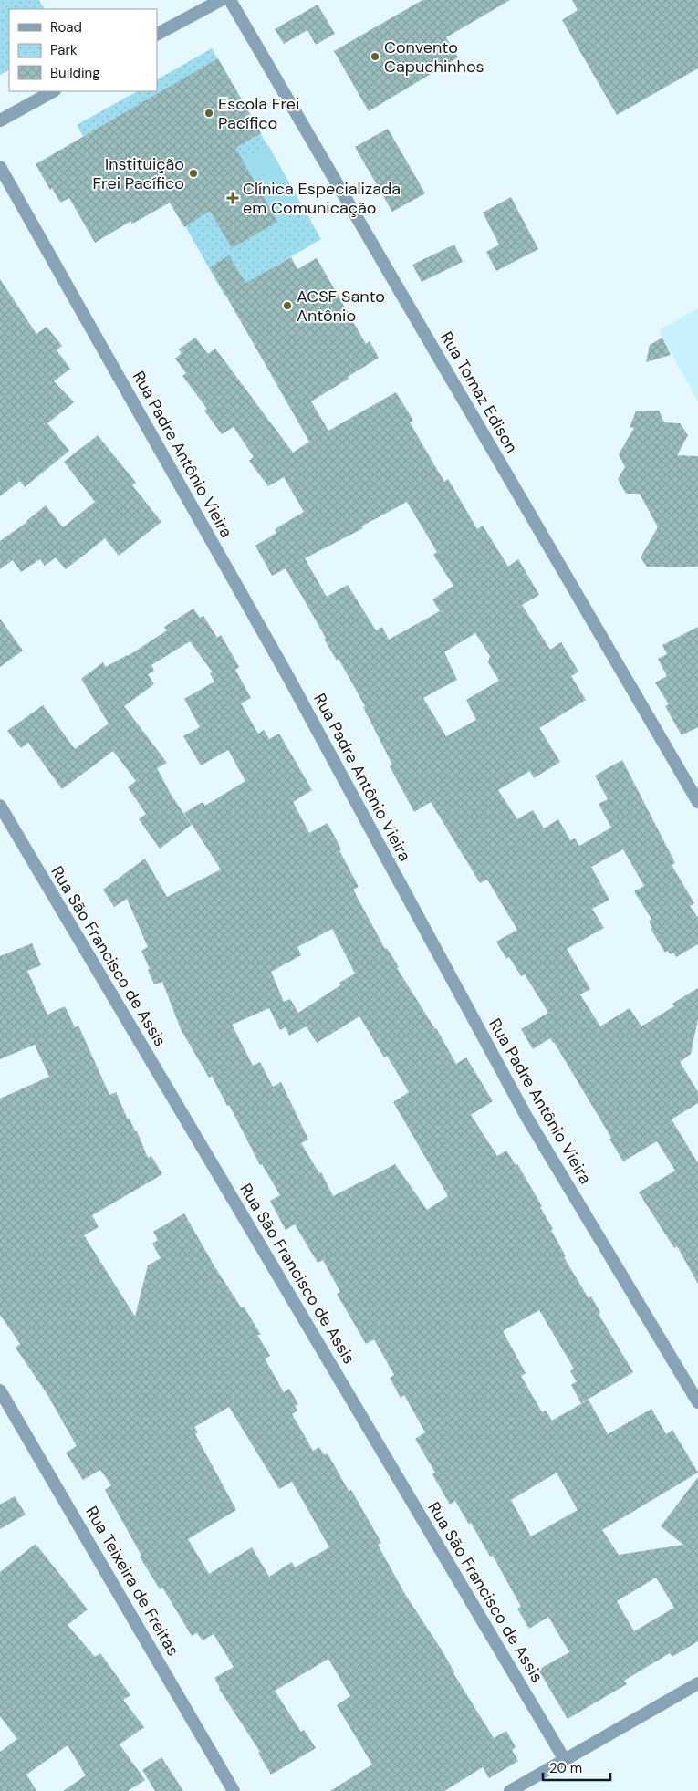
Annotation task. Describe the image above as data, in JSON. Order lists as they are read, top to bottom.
{
  "streets": {
    "street": [
      "Rua Tomaz Edison",
      "Rua Padre Antônio Vieira",
      "Rua São Francisco de Assis",
      "Rua Teixeira de Freitas"
    ]
  },
  "places": {
    "other": [
      "Convento Capuchinhos",
      "Escola Frei Pacífico",
      "Instituição Frei Pacífico",
      "ACSF Santo Antônio"
    ],
    "health": ["Clínica Especializada em Comunicação"]
  },
  "legend": ["Road", "Park", "Building"],
  "scale_bar": "20 m"
}
